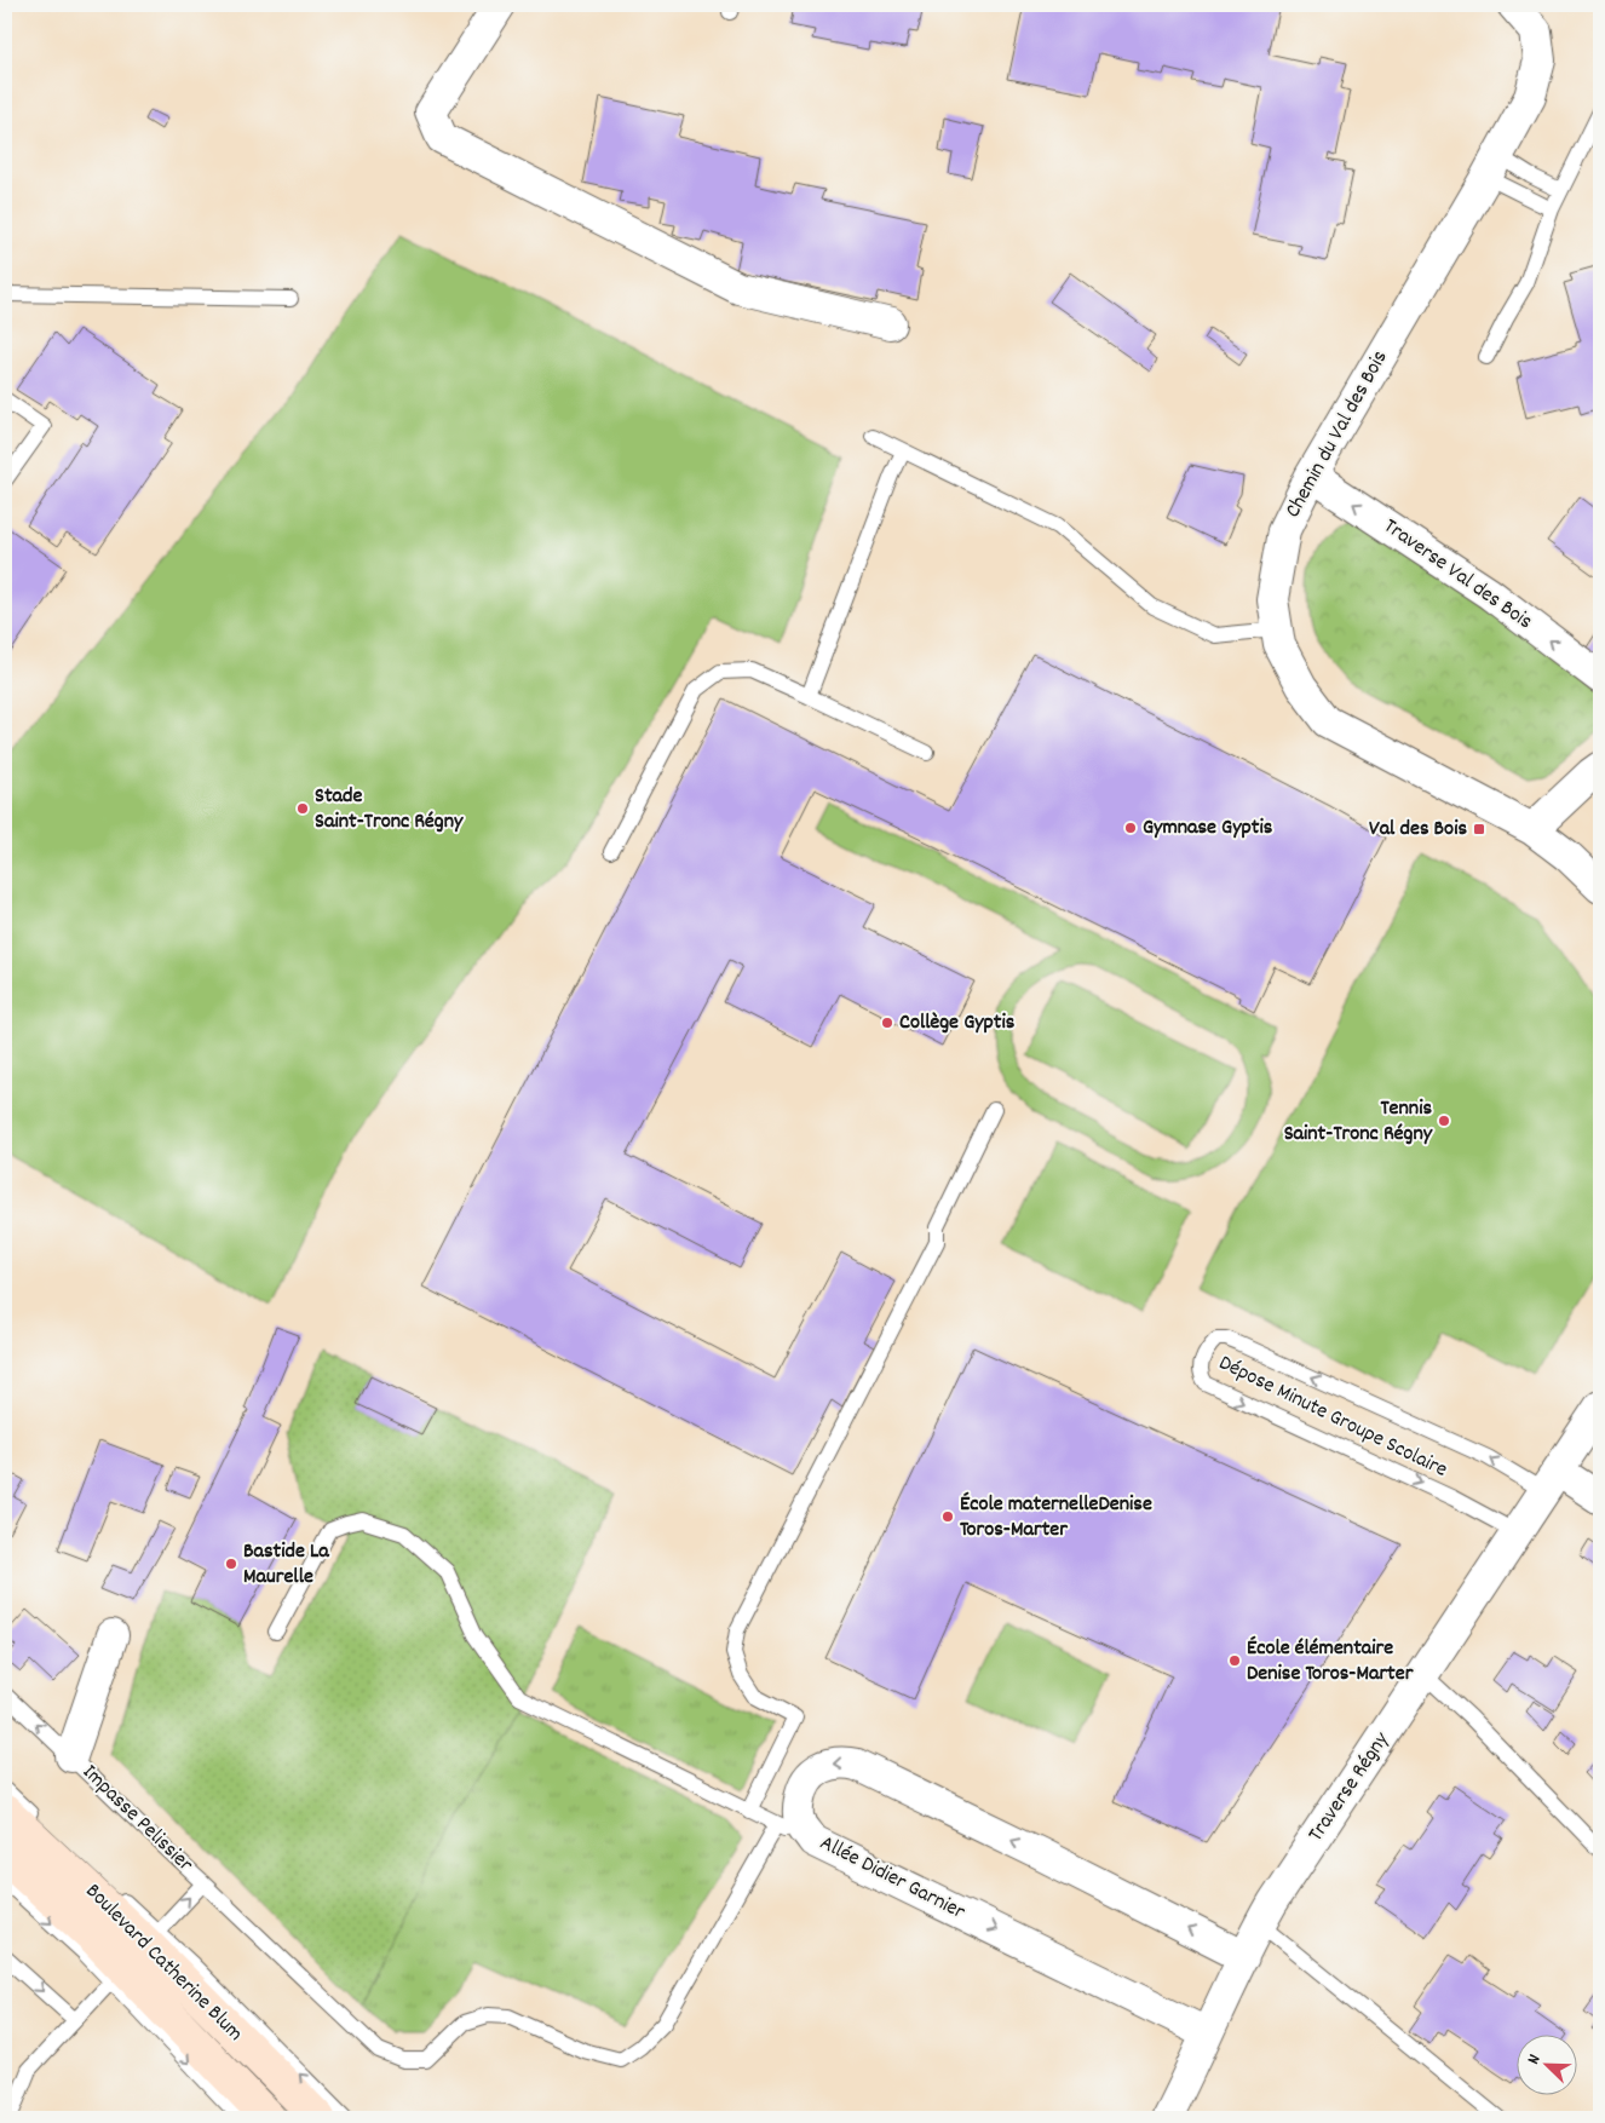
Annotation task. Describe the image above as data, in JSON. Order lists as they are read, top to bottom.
{
  "streets": {
    "street": [
      "Chemin du Val des Bois",
      "Traverse Val des Bois",
      "Traverse Régny",
      "Impasse Pelissier",
      "Allée Didier Garnier",
      "Boulevard Catherine Blum"
    ],
    "lane": ["Dépose Minute Groupe Scolaire"]
  },
  "crossings": [
    ["Chemin du Val des Bois", "Traverse Val des Bois"],
    ["Dépose Minute Groupe Scolaire", "Traverse Régny"],
    ["Traverse Régny", "Allée Didier Garnier"],
    ["Impasse Pelissier", "Boulevard Catherine Blum"]
  ],
  "one_way": ["Traverse Val des Bois"],
  "places": {
    "other": [
      "Stade Saint-Tronc Régny",
      "Gymnase Gyptis",
      "Collège Gyptis",
      "Tennis Saint-Tronc Régny",
      "École maternelleDenise Toros-Marter",
      "Bastide La Maurelle",
      "École élémentaire Denise Toros-Marter"
    ],
    "transit": ["Val des Bois"]
  },
  "north": "top left"
}
